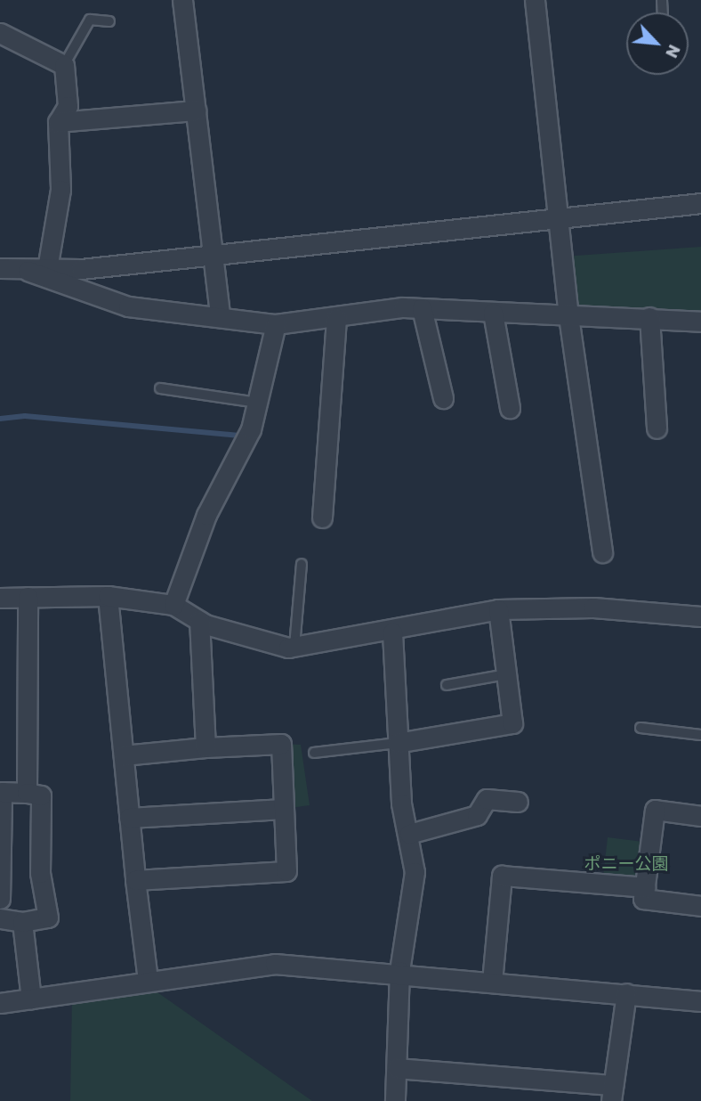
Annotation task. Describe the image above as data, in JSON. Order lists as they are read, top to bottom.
{
  "parks": ["ポニー公園"],
  "north": "bottom right"
}
